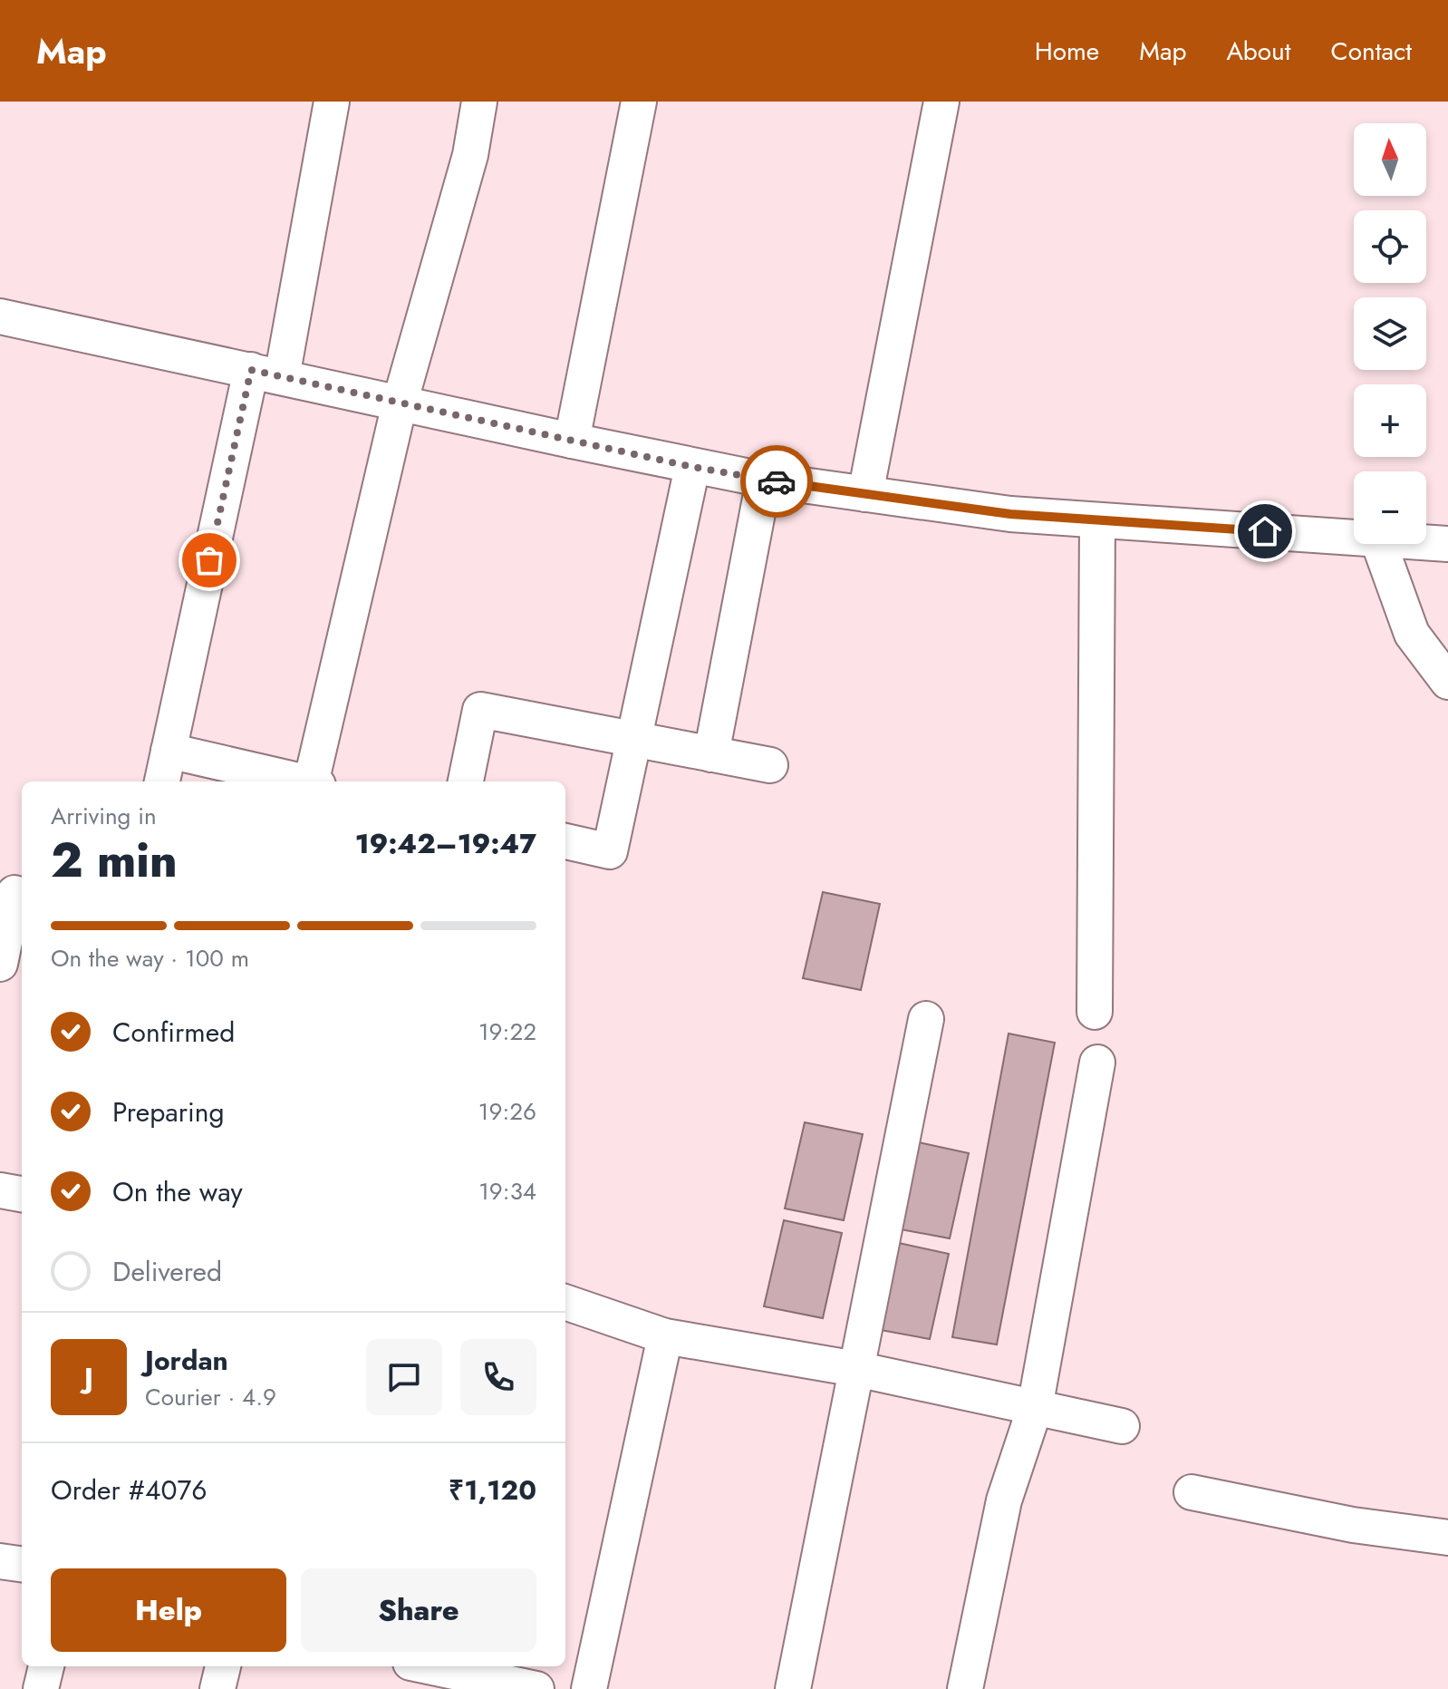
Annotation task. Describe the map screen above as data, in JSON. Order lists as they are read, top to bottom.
{
  "north": "top",
  "page": {
    "header": "Map",
    "nav": [
      "Home",
      "Map",
      "About",
      "Contact"
    ],
    "map_buttons": ["+", "−"],
    "heading": ["2 min", "Arriving in", "19:42–19:47"],
    "panel": [
      "Jordan",
      "Courier · 4.9",
      "Order #4076",
      "₹1,120"
    ],
    "bar": "On the way · 100 m",
    "list": [
      ["Confirmed", "19:22"],
      ["Preparing", "19:26"],
      ["On the way", "19:34"],
      "Delivered"
    ],
    "round": "J",
    "buttons": ["Help", "Share"]
  }
}
